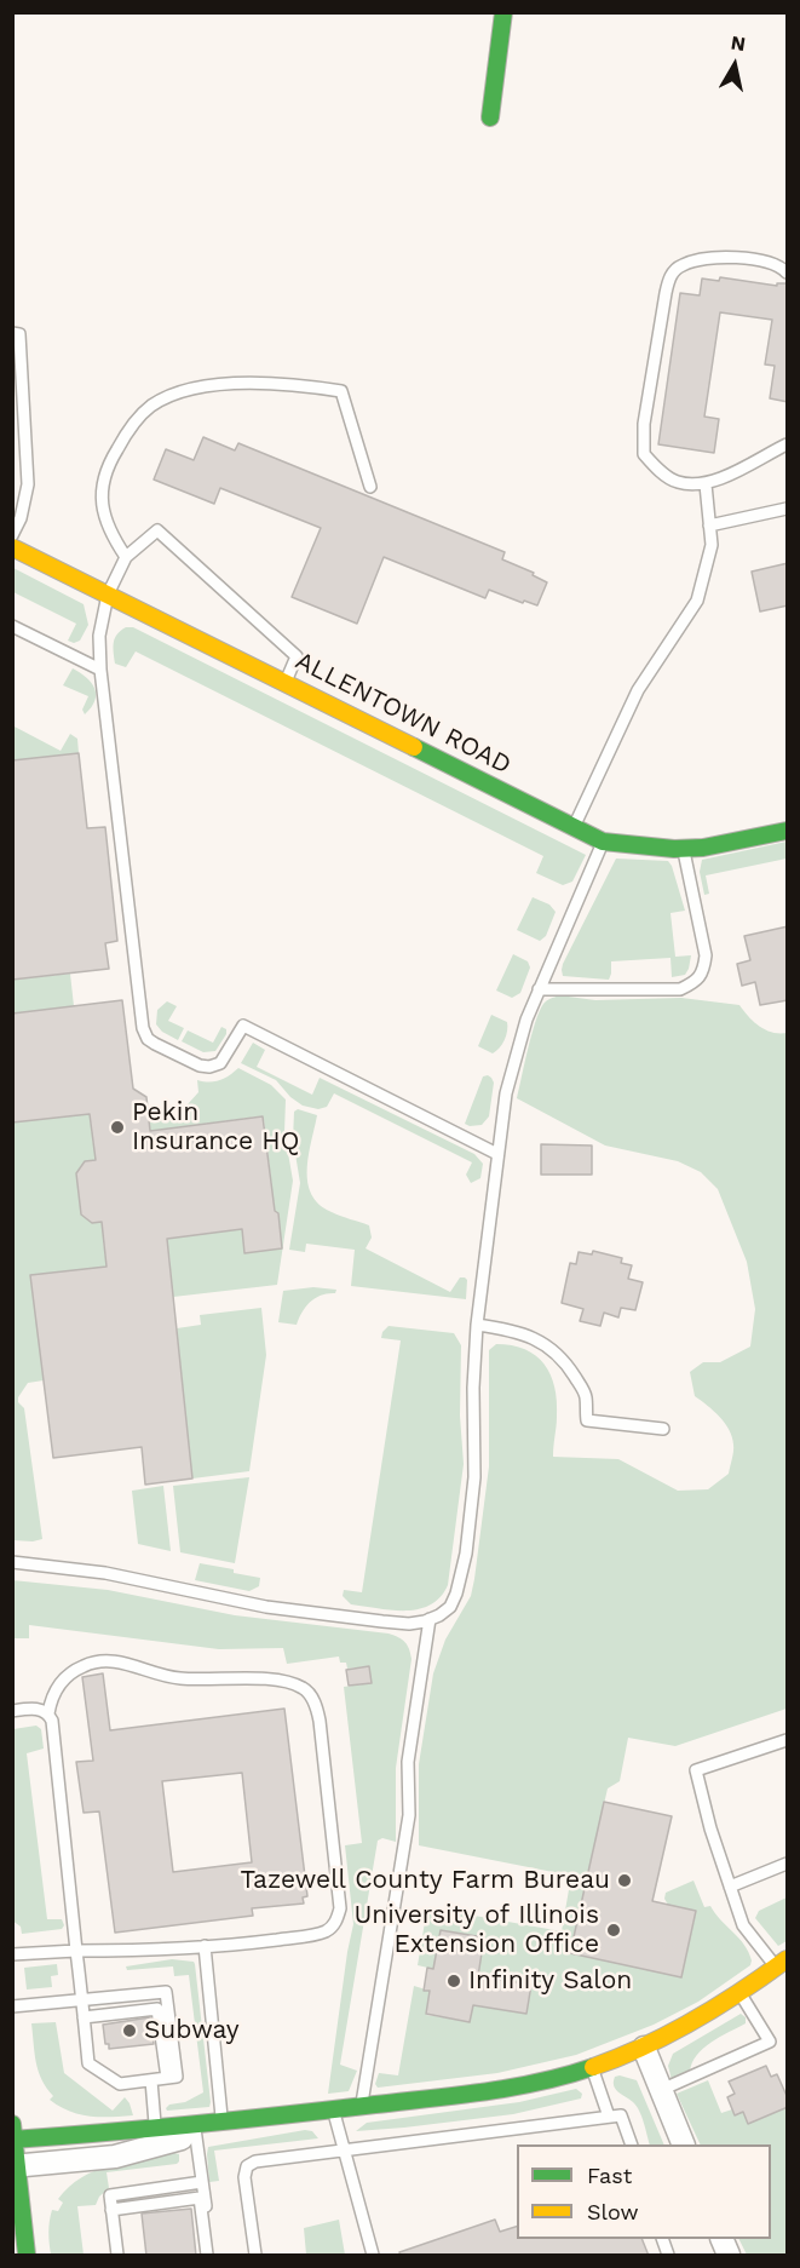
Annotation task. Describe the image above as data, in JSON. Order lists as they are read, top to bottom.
{
  "streets": {
    "street": ["ALLENTOWN ROAD"]
  },
  "places": [
    "Pekin Insurance HQ",
    "Tazewell County Farm Bureau",
    "University of Illinois Extension Office",
    "Infinity Salon",
    "Subway"
  ],
  "legend": ["Fast", "Slow"],
  "north": "top"
}
